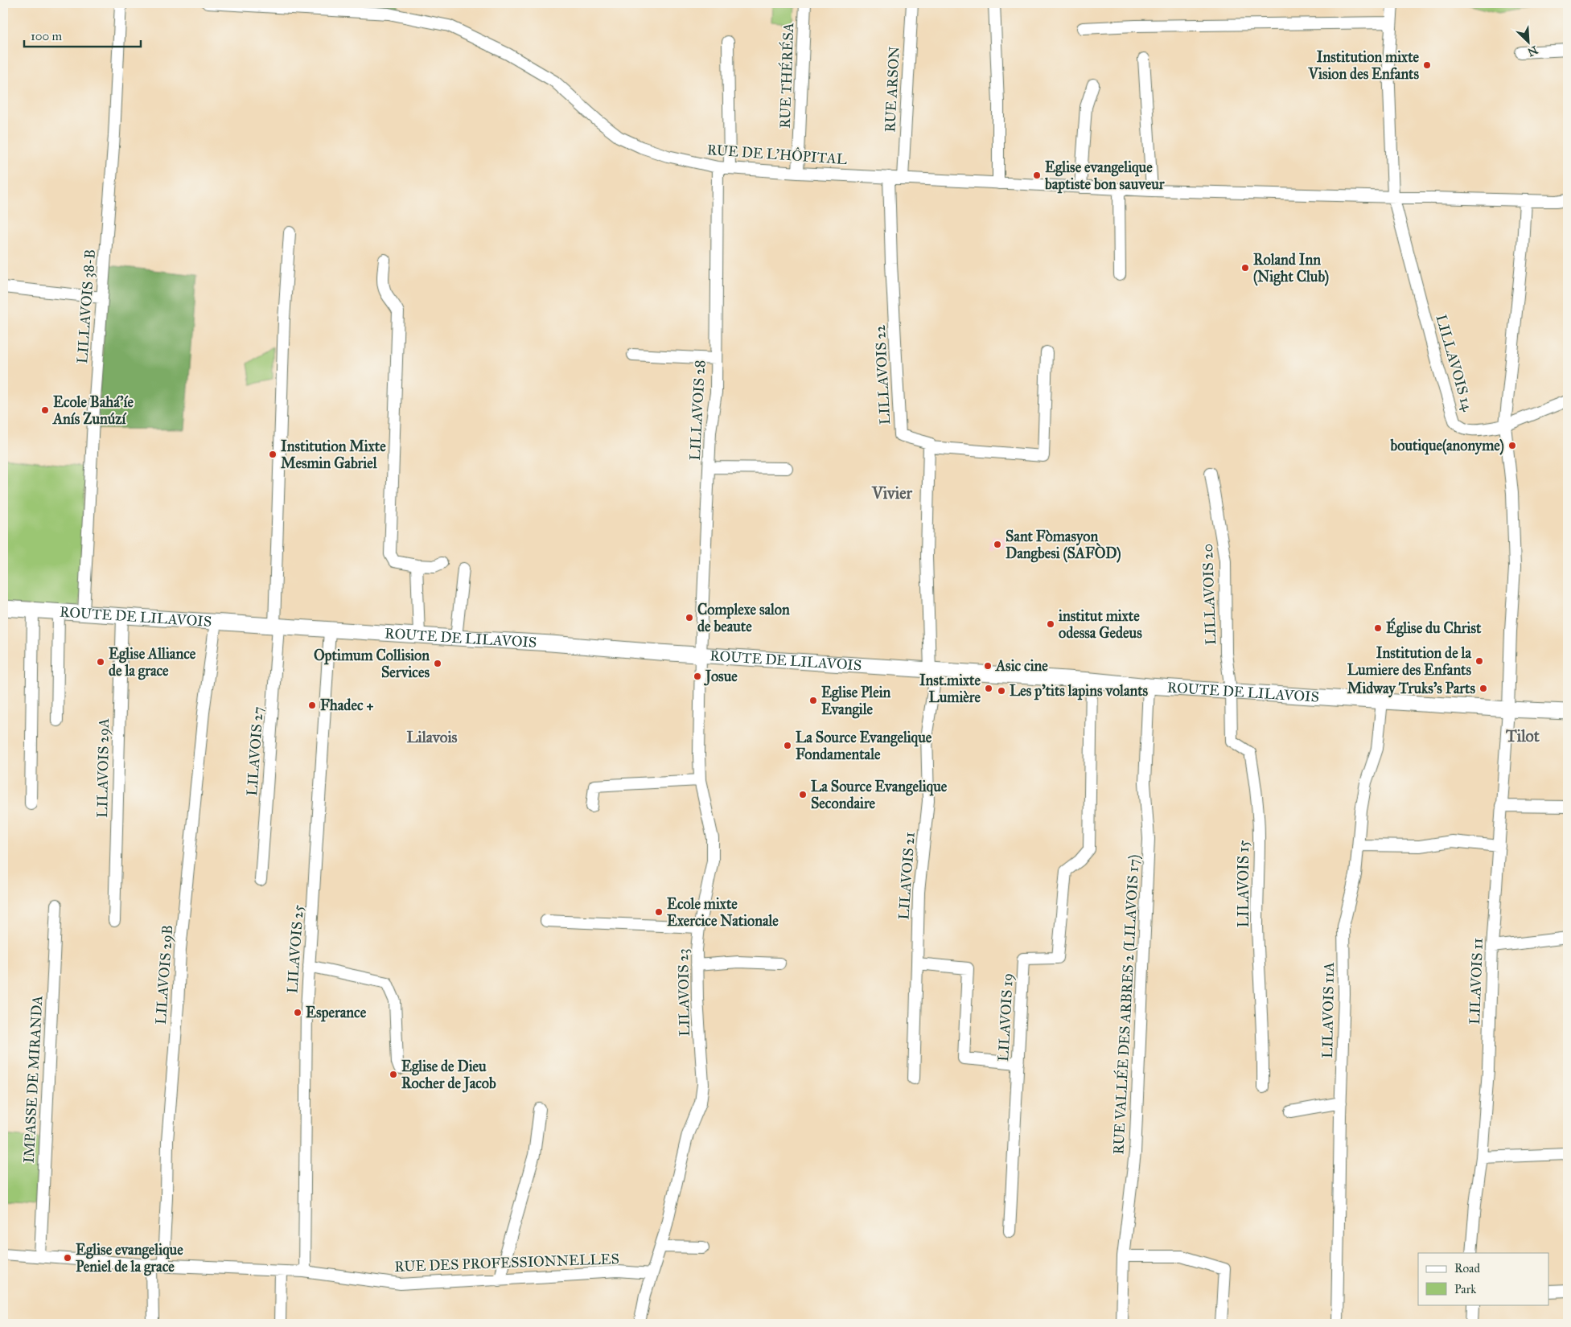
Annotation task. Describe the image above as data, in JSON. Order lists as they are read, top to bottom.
{
  "streets": {
    "main road": ["ROUTE DE LILAVOIS"],
    "street": [
      "RUE THÉRÉSA",
      "RUE ARSON",
      "RUE DE L'HÔPITAL",
      "LILLAVOIS 38-B",
      "LILLAVOIS 14",
      "LILLAVOIS 22",
      "LILLAVOIS 28",
      "LILLAVOIS 20",
      "LILAVOIS 27",
      "LILAVOIS 29A",
      "LILAVOIS 21",
      "LILAVOIS 15",
      "LILAVOIS 25",
      "LILAVOIS 29B",
      "LILAVOIS 11",
      "LILAVOIS 23",
      "RUE VALLÉE DES ARBRES 2 (LILAVOIS 17)",
      "LILAVOIS 11A",
      "LILAVOIS 19",
      "IMPASSE DE MIRANDA",
      "RUE DES PROFESSIONNELLES"
    ]
  },
  "crossings": [
    ["RUE THÉRÉSA", "RUE DE L'HÔPITAL"],
    ["RUE ARSON", "RUE DE L'HÔPITAL"],
    ["RUE DE L'HÔPITAL", "LILLAVOIS 14"],
    ["RUE DE L'HÔPITAL", "LILLAVOIS 22"],
    ["RUE DE L'HÔPITAL", "LILLAVOIS 28"],
    ["LILLAVOIS 38-B", "ROUTE DE LILAVOIS"],
    ["LILLAVOIS 28", "ROUTE DE LILAVOIS"],
    ["LILLAVOIS 28", "LILAVOIS 23"],
    ["LILLAVOIS 20", "ROUTE DE LILAVOIS"],
    ["LILLAVOIS 20", "LILAVOIS 15"],
    ["ROUTE DE LILAVOIS", "LILAVOIS 27"],
    ["ROUTE DE LILAVOIS", "LILAVOIS 29A"],
    ["ROUTE DE LILAVOIS", "LILAVOIS 21"],
    ["ROUTE DE LILAVOIS", "LILAVOIS 15"],
    ["ROUTE DE LILAVOIS", "LILAVOIS 25"],
    ["ROUTE DE LILAVOIS", "LILAVOIS 29B"],
    ["ROUTE DE LILAVOIS", "LILAVOIS 11"],
    ["ROUTE DE LILAVOIS", "LILAVOIS 23"],
    ["ROUTE DE LILAVOIS", "RUE VALLÉE DES ARBRES 2 (LILAVOIS 17)"],
    ["ROUTE DE LILAVOIS", "LILAVOIS 11A"],
    ["ROUTE DE LILAVOIS", "LILAVOIS 19"],
    ["LILAVOIS 25", "RUE DES PROFESSIONNELLES"],
    ["LILAVOIS 29B", "RUE DES PROFESSIONNELLES"],
    ["LILAVOIS 23", "RUE DES PROFESSIONNELLES"],
    ["IMPASSE DE MIRANDA", "RUE DES PROFESSIONNELLES"]
  ],
  "districts": ["Vivier", "Tilot", "Lilavois"],
  "places": [
    "Institution mixte Vision des Enfants",
    "Eglise evangelique baptiste bon sauveur",
    "Roland Inn (Night Club)",
    "Ecole Bahá'íe Anís Zunúzí",
    "boutique(anonyme)",
    "Institution Mixte Mesmin Gabriel",
    "Sant Fòmasyon Dangbesi (SAFÒD)",
    "Complexe salon de beaute",
    "institut mixte odessa Gedeus",
    "Église du Christ",
    "Institution de la Lumiere des Enfants",
    "Eglise Alliance de la grace",
    "Optimum Collision Services",
    "Asic cine",
    "Josue",
    "Inst.mixte Lumière",
    "Midway Truks's Parts",
    "Les p'tits lapins volants",
    "Eglise Plein Evangile",
    "Fhadec +",
    "La Source Evangelique Fondamentale",
    "La Source Evangelique Secondaire",
    "Ecole mixte Exercice Nationale",
    "Esperance",
    "Eglise de Dieu Rocher de Jacob",
    "Eglise evangelique Peniel de la grace"
  ],
  "legend": ["Road", "Park"],
  "scale_bar": "100 m",
  "north": "bottom right"
}
